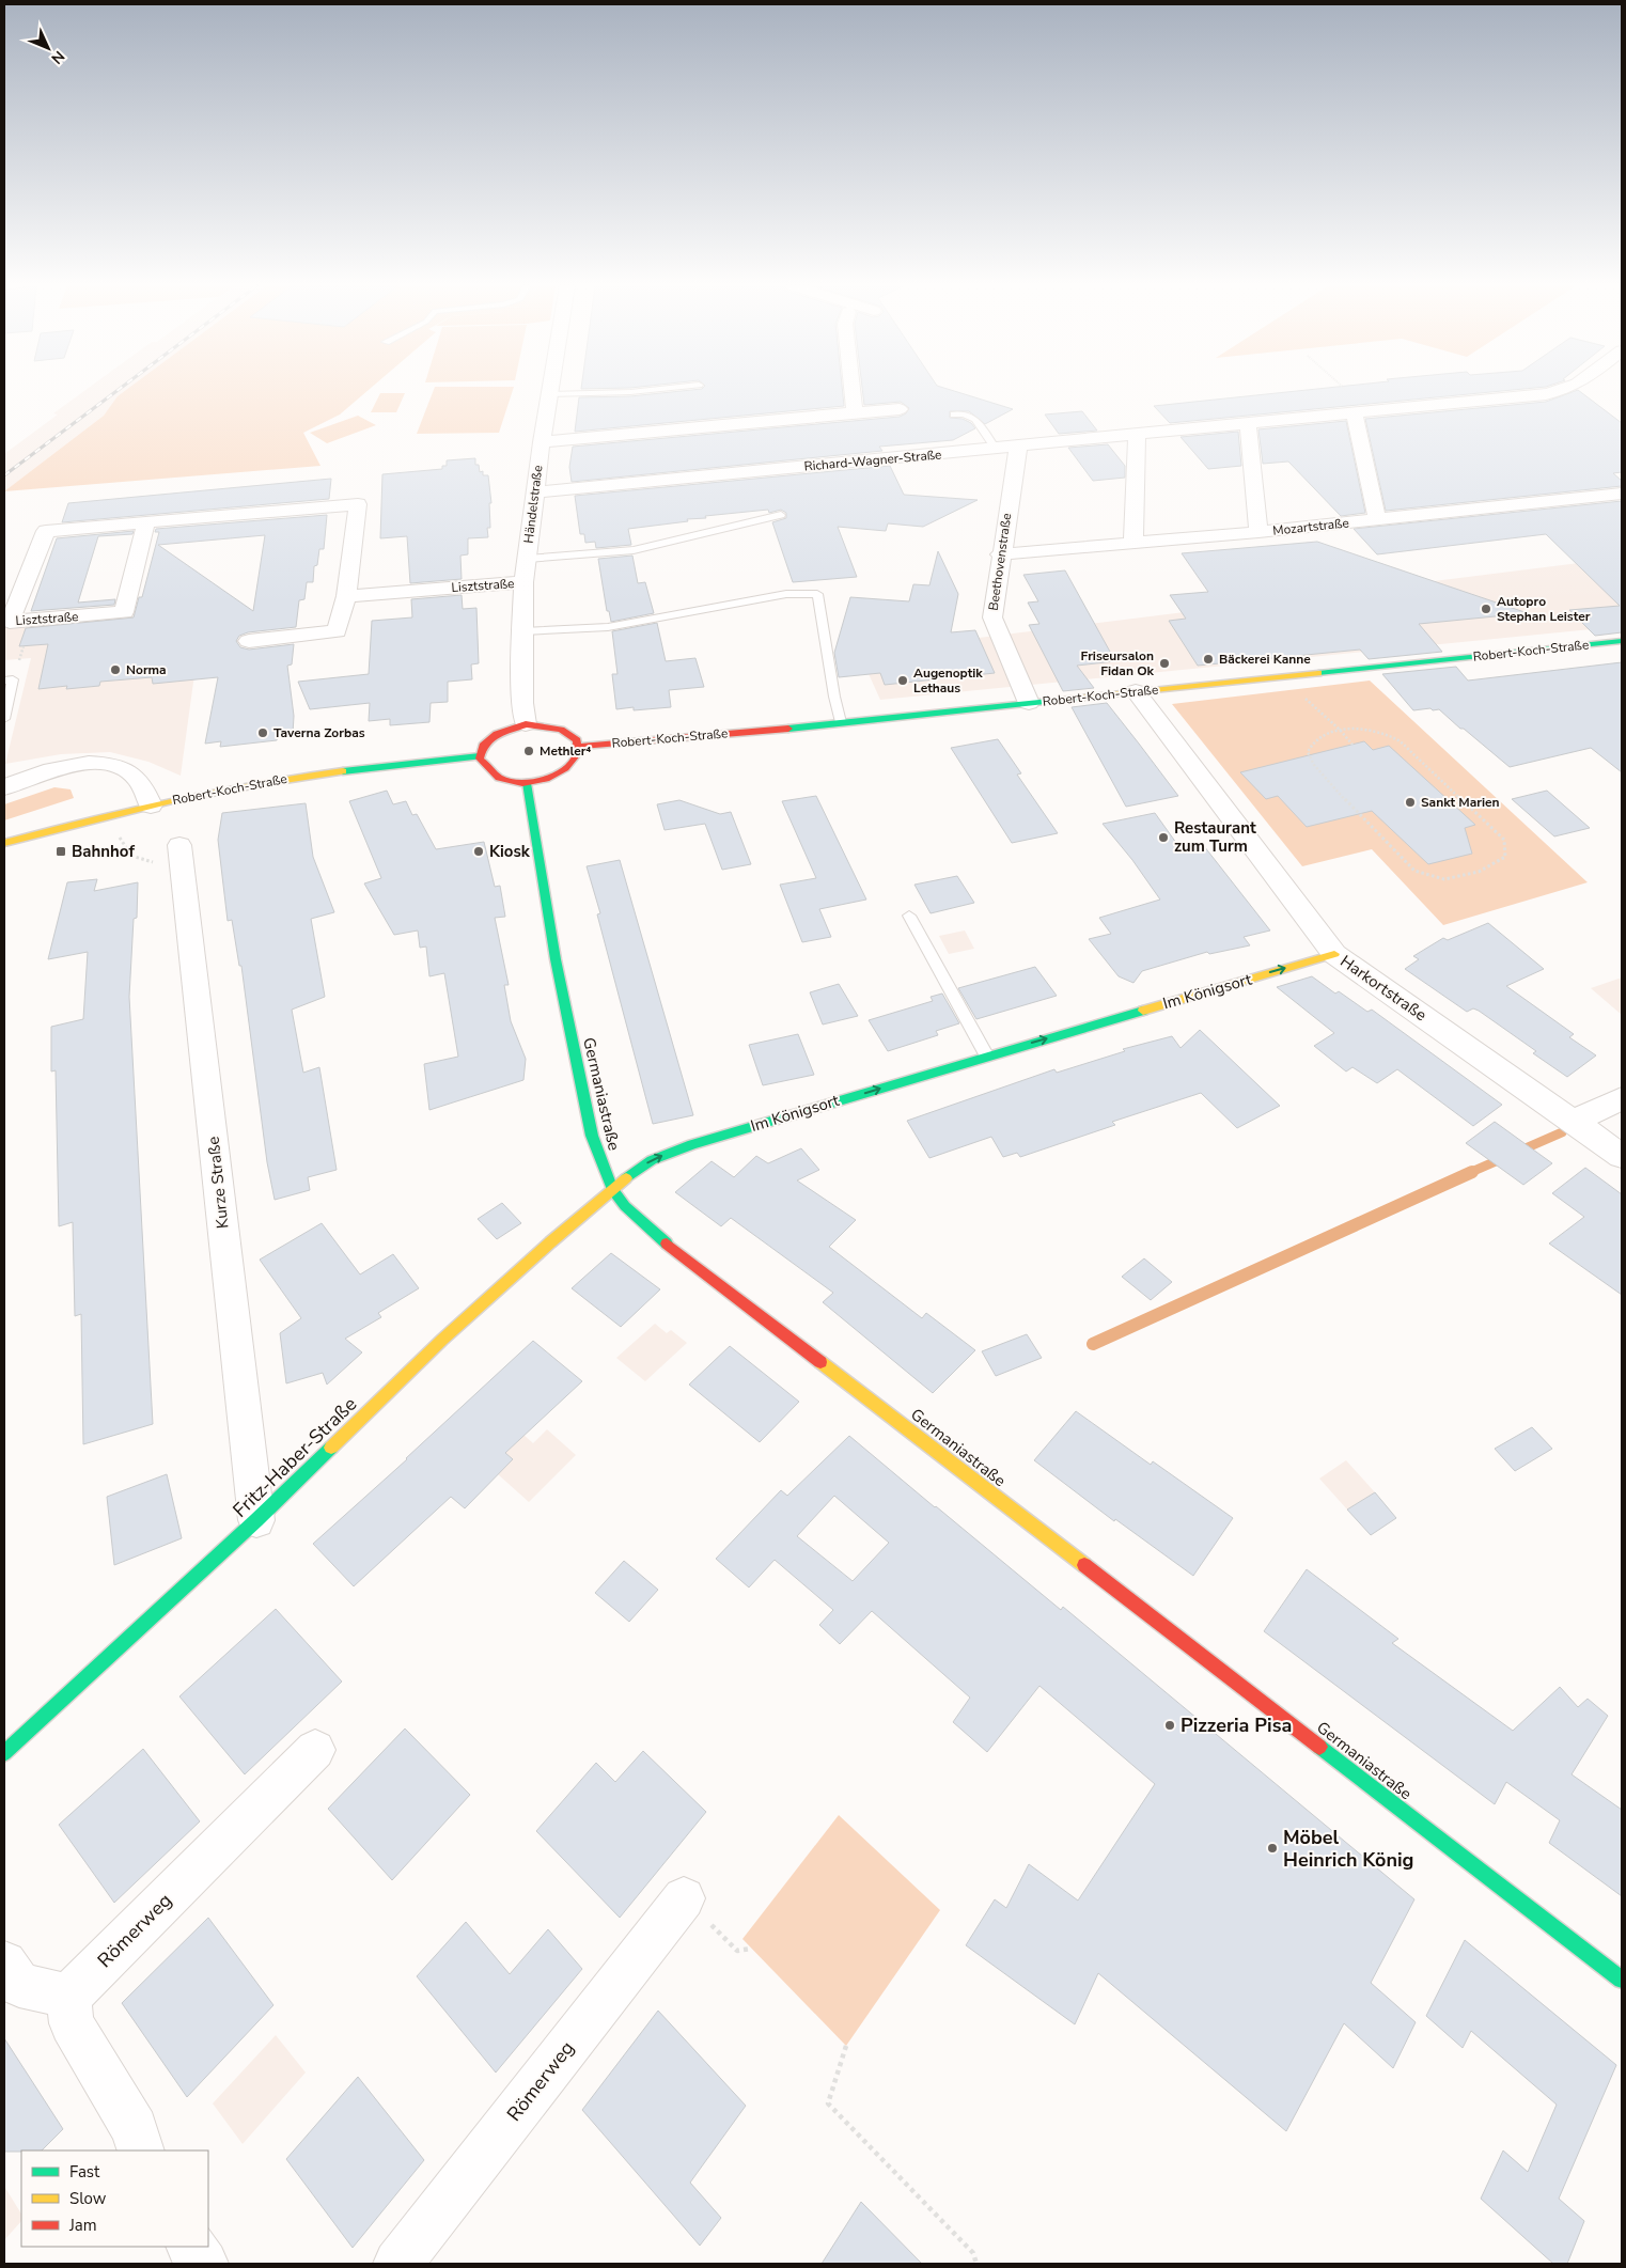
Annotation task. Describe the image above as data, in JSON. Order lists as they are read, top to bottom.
{
  "streets": {
    "street": [
      "Richard-Wagner-Straße",
      "Händelstraße",
      "Mozartstraße",
      "Beethovenstraße",
      "Lisztstraße",
      "Robert-Koch-Straße",
      "Harkortstraße",
      "Im Königsort",
      "Germaniastraße",
      "Kurze Straße",
      "Fritz-Haber-Straße",
      "Römerweg"
    ]
  },
  "crossings": [
    ["Richard-Wagner-Straße", "Händelstraße"],
    ["Richard-Wagner-Straße", "Beethovenstraße"],
    ["Händelstraße", "Lisztstraße"],
    ["Händelstraße", "Robert-Koch-Straße"],
    ["Händelstraße", "Germaniastraße"],
    ["Mozartstraße", "Beethovenstraße"],
    ["Beethovenstraße", "Robert-Koch-Straße"],
    ["Robert-Koch-Straße", "Harkortstraße"],
    ["Robert-Koch-Straße", "Germaniastraße"],
    ["Harkortstraße", "Im Königsort"],
    ["Im Königsort", "Germaniastraße"],
    ["Im Königsort", "Fritz-Haber-Straße"],
    ["Germaniastraße", "Fritz-Haber-Straße"],
    ["Kurze Straße", "Fritz-Haber-Straße"]
  ],
  "one_way": ["Im Königsort"],
  "places": {
    "other": [
      "Autopro Stephan Leister",
      "Bäckerei Kanne",
      "Friseursalon Fidan Ok",
      "Norma",
      "Augenoptik Lethaus",
      "Taverna Zorbas",
      "Methler⁴",
      "Sankt Marien",
      "Restaurant zum Turm",
      "Kiosk",
      "Pizzeria Pisa",
      "Möbel Heinrich König"
    ],
    "transit": ["Bahnhof"]
  },
  "legend": ["Fast", "Slow", "Jam"],
  "north": "bottom right"
}
